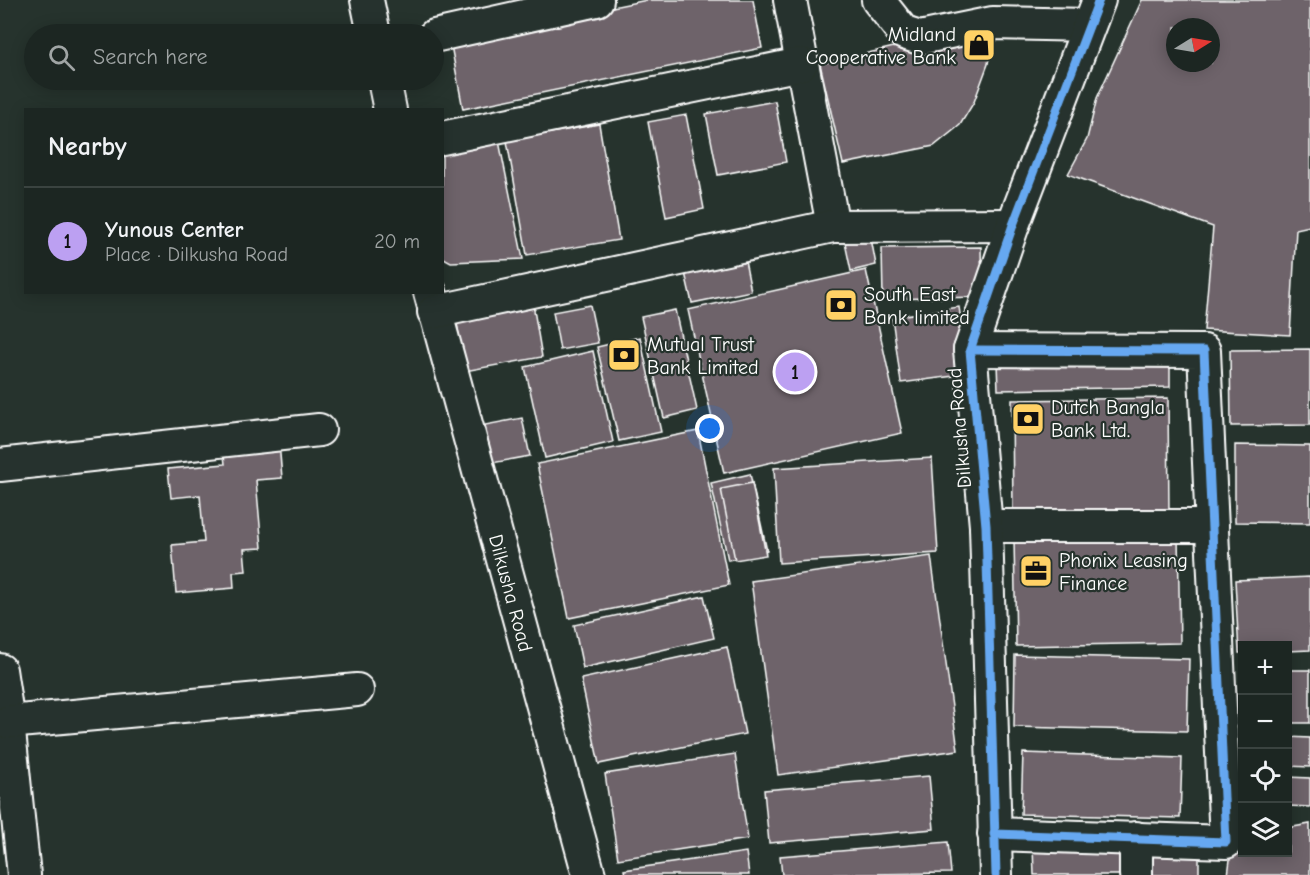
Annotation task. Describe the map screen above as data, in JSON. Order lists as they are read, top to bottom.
{
  "streets": {
    "street": ["Dilkusha Road"]
  },
  "places": {
    "shop": ["Midland Cooperative Bank"],
    "bank": ["South East Bank limited", "Mutual Trust Bank Limited", "Dutch Bangla Bank Ltd."],
    "office": ["Phonix Leasing Finance"]
  },
  "north": "right",
  "page": {
    "search": "Search here",
    "heading": "Nearby",
    "list": [
      {
        "mark": "1",
        "name": "Yunous Center",
        "note": "Place · Dilkusha Road",
        "value": "20 m"
      }
    ],
    "pins": "1",
    "map_buttons": ["+", "−"]
  }
}
